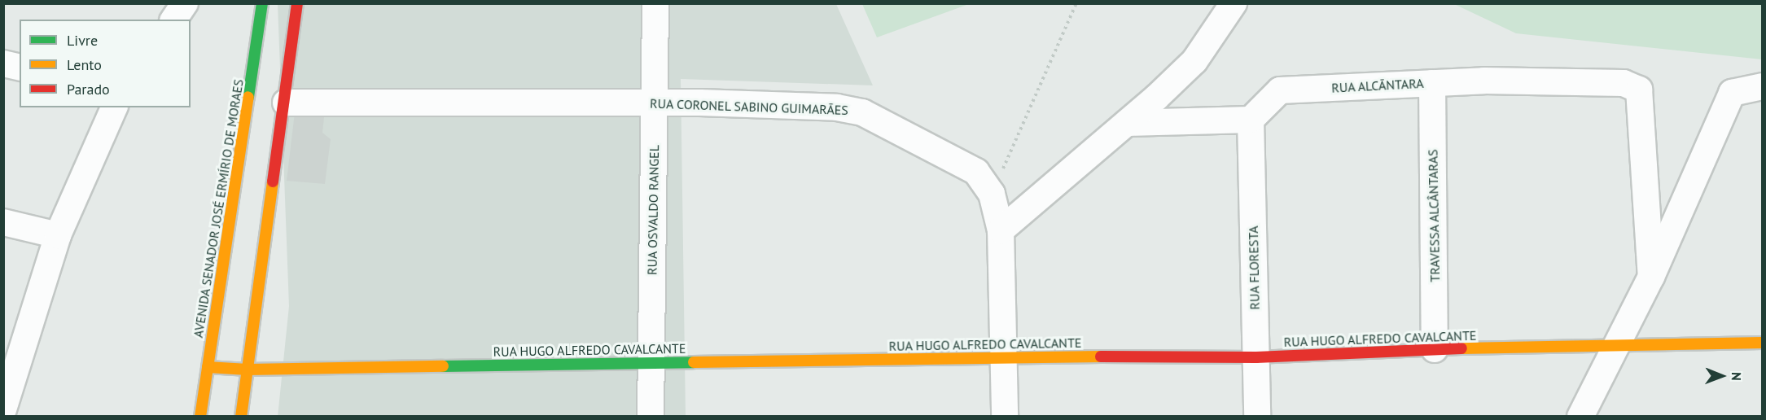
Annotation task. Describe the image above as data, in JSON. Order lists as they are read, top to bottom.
{
  "streets": {
    "street": [
      "RUA ALCÃNTARA",
      "RUA CORONEL SABINO GUIMARÃES",
      "AVENIDA SENADOR JOSÉ ERMÍRIO DE MORAES",
      "RUA OSVALDO RANGEL",
      "TRAVESSA ALCÂNTARAS",
      "RUA FLORESTA",
      "RUA HUGO ALFREDO CAVALCANTE"
    ]
  },
  "crossings": [
    ["RUA ALCÃNTARA", "TRAVESSA ALCÂNTARAS"],
    ["RUA ALCÃNTARA", "RUA FLORESTA"],
    ["RUA CORONEL SABINO GUIMARÃES", "RUA OSVALDO RANGEL"],
    ["RUA CORONEL SABINO GUIMARÃES", "RUA HUGO ALFREDO CAVALCANTE"],
    ["AVENIDA SENADOR JOSÉ ERMÍRIO DE MORAES", "RUA HUGO ALFREDO CAVALCANTE"],
    ["RUA OSVALDO RANGEL", "RUA HUGO ALFREDO CAVALCANTE"],
    ["TRAVESSA ALCÂNTARAS", "RUA HUGO ALFREDO CAVALCANTE"],
    ["RUA FLORESTA", "RUA HUGO ALFREDO CAVALCANTE"]
  ],
  "legend": ["Livre", "Lento", "Parado"],
  "north": "right"
}
